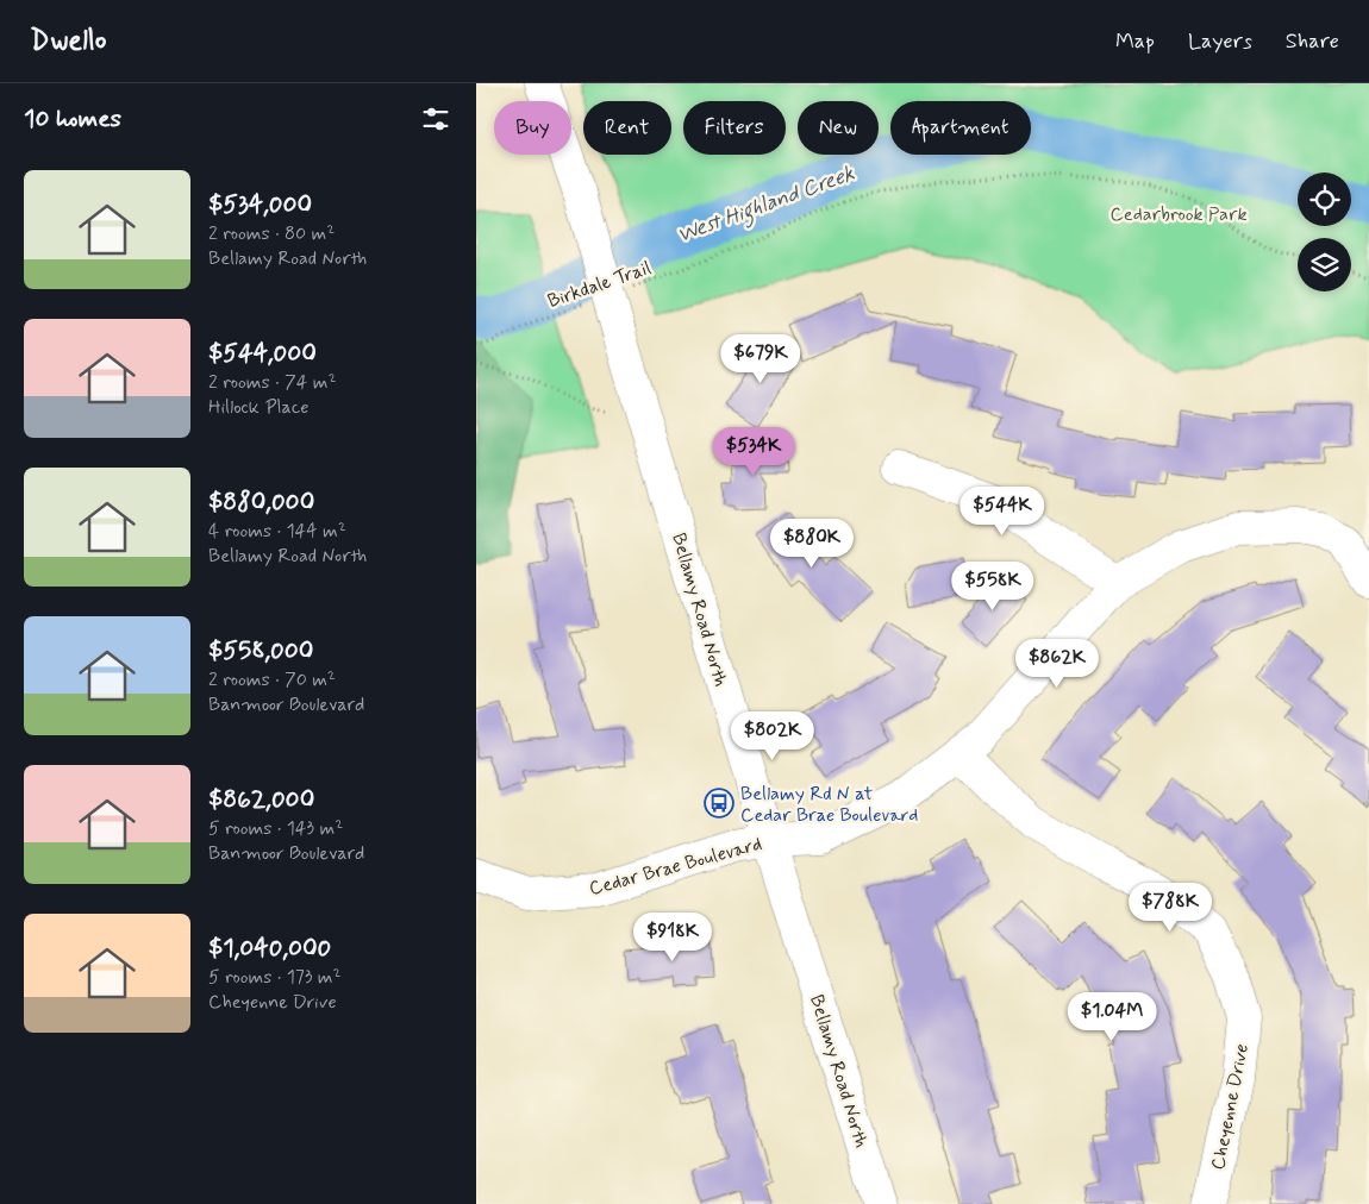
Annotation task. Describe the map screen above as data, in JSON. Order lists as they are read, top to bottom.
{
  "streets": {
    "street": ["Bellamy Road North", "Cedar Brae Boulevard", "Cheyenne Drive"],
    "path": ["Birkdale Trail"]
  },
  "crossings": [
    ["Bellamy Road North", "Cedar Brae Boulevard"],
    ["Cedar Brae Boulevard", "Cheyenne Drive"]
  ],
  "water": ["West Highland Creek"],
  "parks": ["Cedarbrook Park"],
  "places": {
    "bus stop": ["Bellamy Rd N at Cedar Brae Boulevard"]
  },
  "page": {
    "header": "Dwello",
    "nav": ["Map", "Layers", "Share"],
    "heading": "10 homes",
    "chip": [
      "Buy",
      "Rent",
      "Filters",
      "New",
      "Apartment"
    ],
    "list": [
      {
        "name": "$534,000",
        "note": "2 rooms · 80 m² · Bellamy Road North"
      },
      {
        "name": "$544,000",
        "note": "2 rooms · 74 m² · Hillock Place"
      },
      {
        "name": "$880,000",
        "note": "4 rooms · 144 m² · Bellamy Road North"
      },
      {
        "name": "$558,000",
        "note": "2 rooms · 70 m² · Banmoor Boulevard"
      },
      {
        "name": "$862,000",
        "note": "5 rooms · 143 m² · Banmoor Boulevard"
      },
      {
        "name": "$1,040,000",
        "note": "5 rooms · 173 m² · Cheyenne Drive"
      }
    ],
    "price": [
      "$679K",
      "$534K",
      "$544K",
      "$880K",
      "$558K",
      "$862K",
      "$802K",
      "$788K",
      "$918K",
      "$1.04M"
    ]
  }
}
